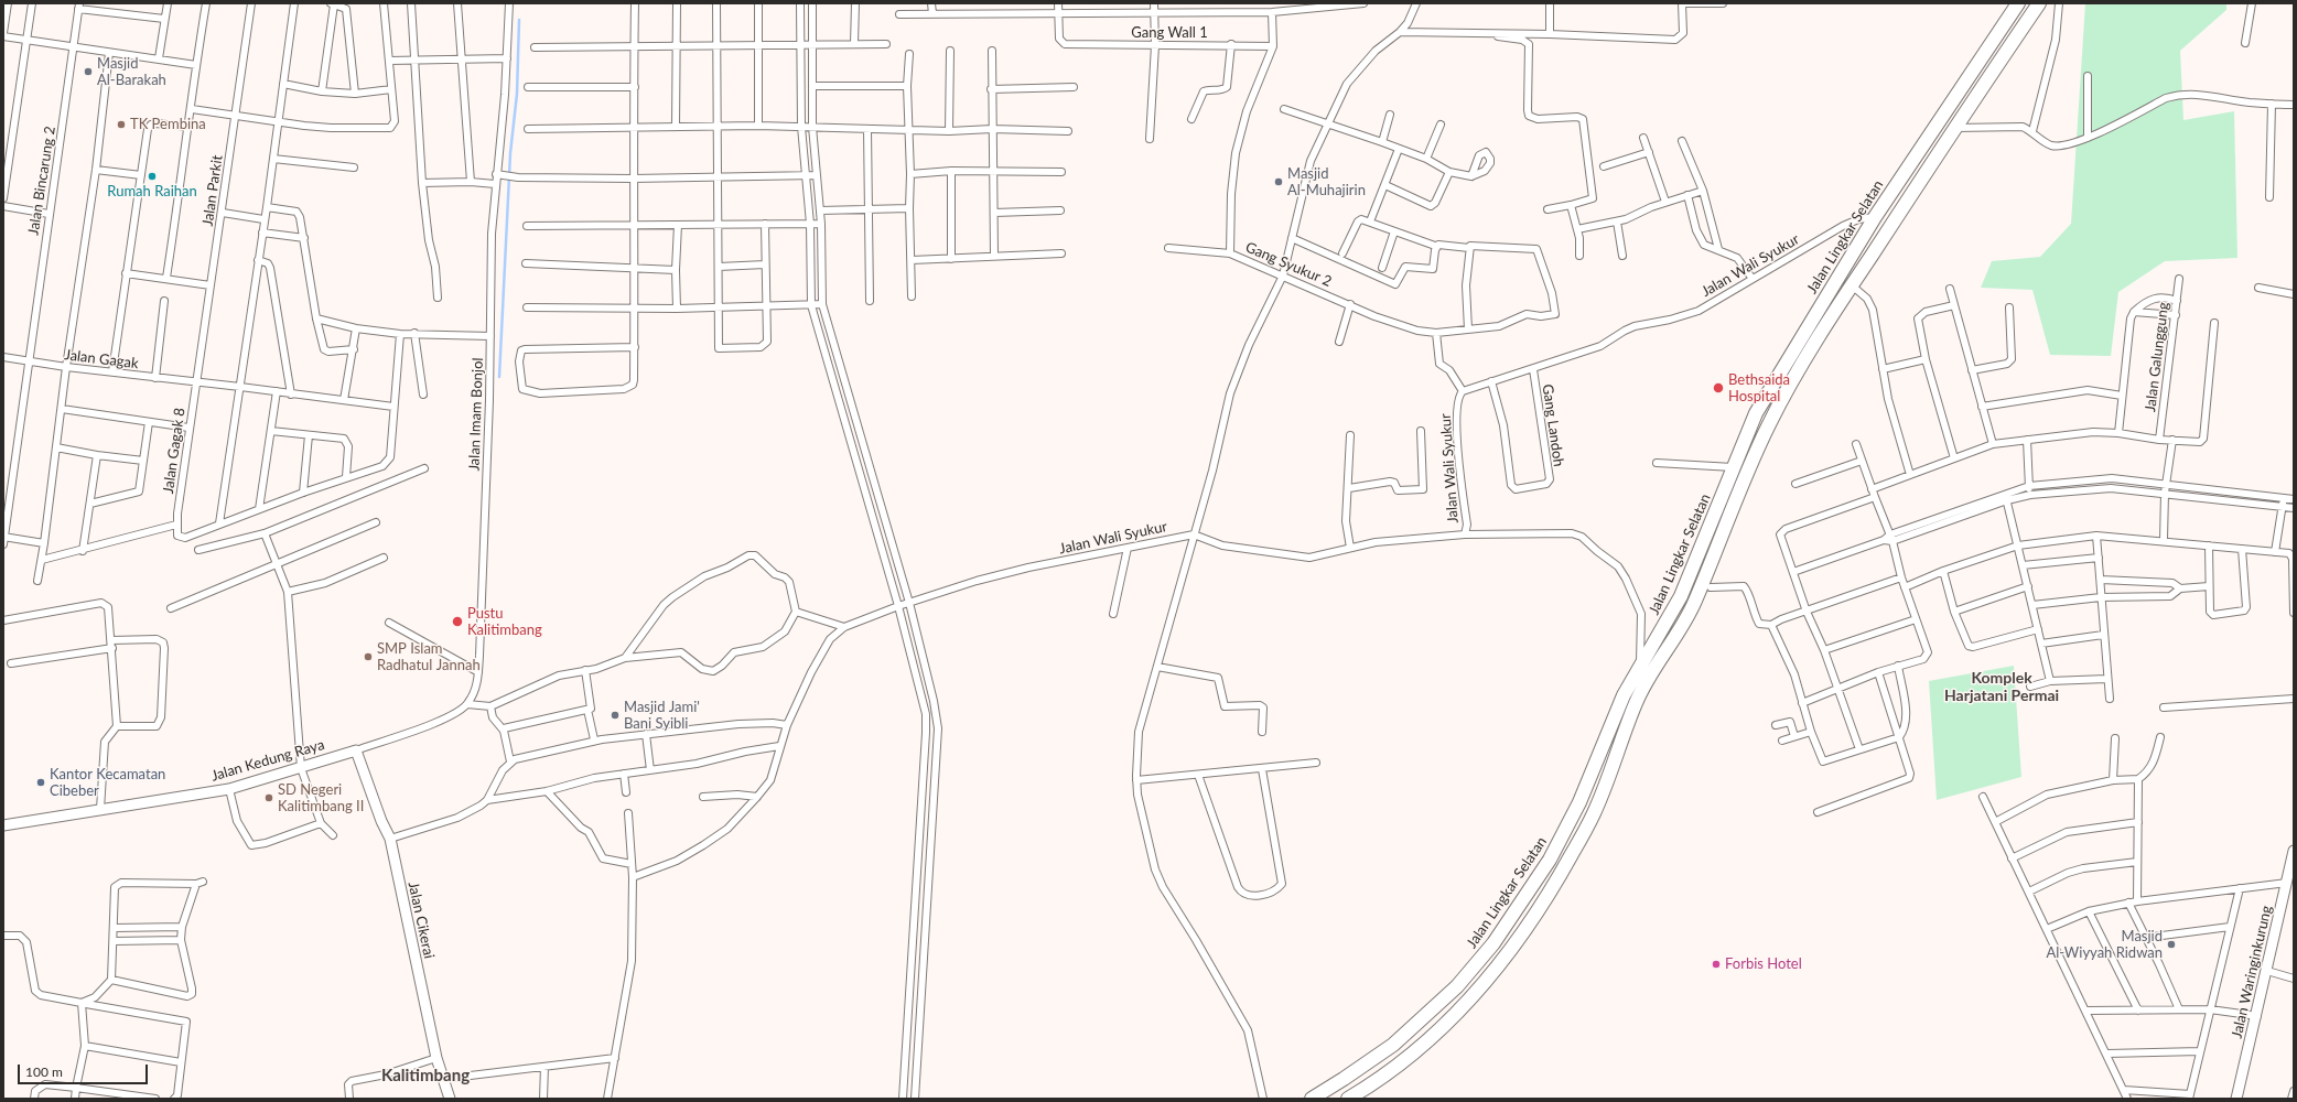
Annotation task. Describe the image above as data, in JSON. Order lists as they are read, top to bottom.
{
  "streets": {
    "highway": ["Jalan Lingkar Selatan"],
    "street": [
      "Gang Wall 1",
      "Jalan Bincarung 2",
      "Jalan Parkit",
      "Gang Syukur 2",
      "Jalan Wali Syukur",
      "Jalan Galunggung",
      "Jalan Gagak",
      "Jalan Imam Bonjol",
      "Gang Landoh",
      "Jalan Gagak 8",
      "Jalan Kedung Raya",
      "Jalan Cikerai",
      "Jalan Waringinkurung"
    ]
  },
  "crossings": [
    ["Gang Wall 1", "Gang Syukur 2"],
    ["Jalan Bincarung 2", "Jalan Gagak"],
    ["Jalan Parkit", "Jalan Gagak"],
    ["Jalan Parkit", "Jalan Gagak 8"],
    ["Jalan Lingkar Selatan", "Jalan Wali Syukur"],
    ["Jalan Wali Syukur", "Gang Landoh"],
    ["Jalan Gagak", "Jalan Gagak 8"],
    ["Jalan Kedung Raya", "Jalan Cikerai"]
  ],
  "districts": ["Komplek Harjatani Permai", "Kalitimbang"],
  "places": [
    "Masjid Al-Barakah",
    "TK Pembina",
    "Rumah Raihan",
    "Masjid Al-Muhajirin",
    "Bethsaida Hospital",
    "Pustu Kalitimbang",
    "SMP Islam Radhatul Jannah",
    "Masjid Jami' Bani Syibli",
    "Kantor Kecamatan Cibeber",
    "SD Negeri Kalitimbang II",
    "Masjid Al-Wiyyah Ridwan",
    "Forbis Hotel"
  ],
  "scale_bar": "100 m"
}
